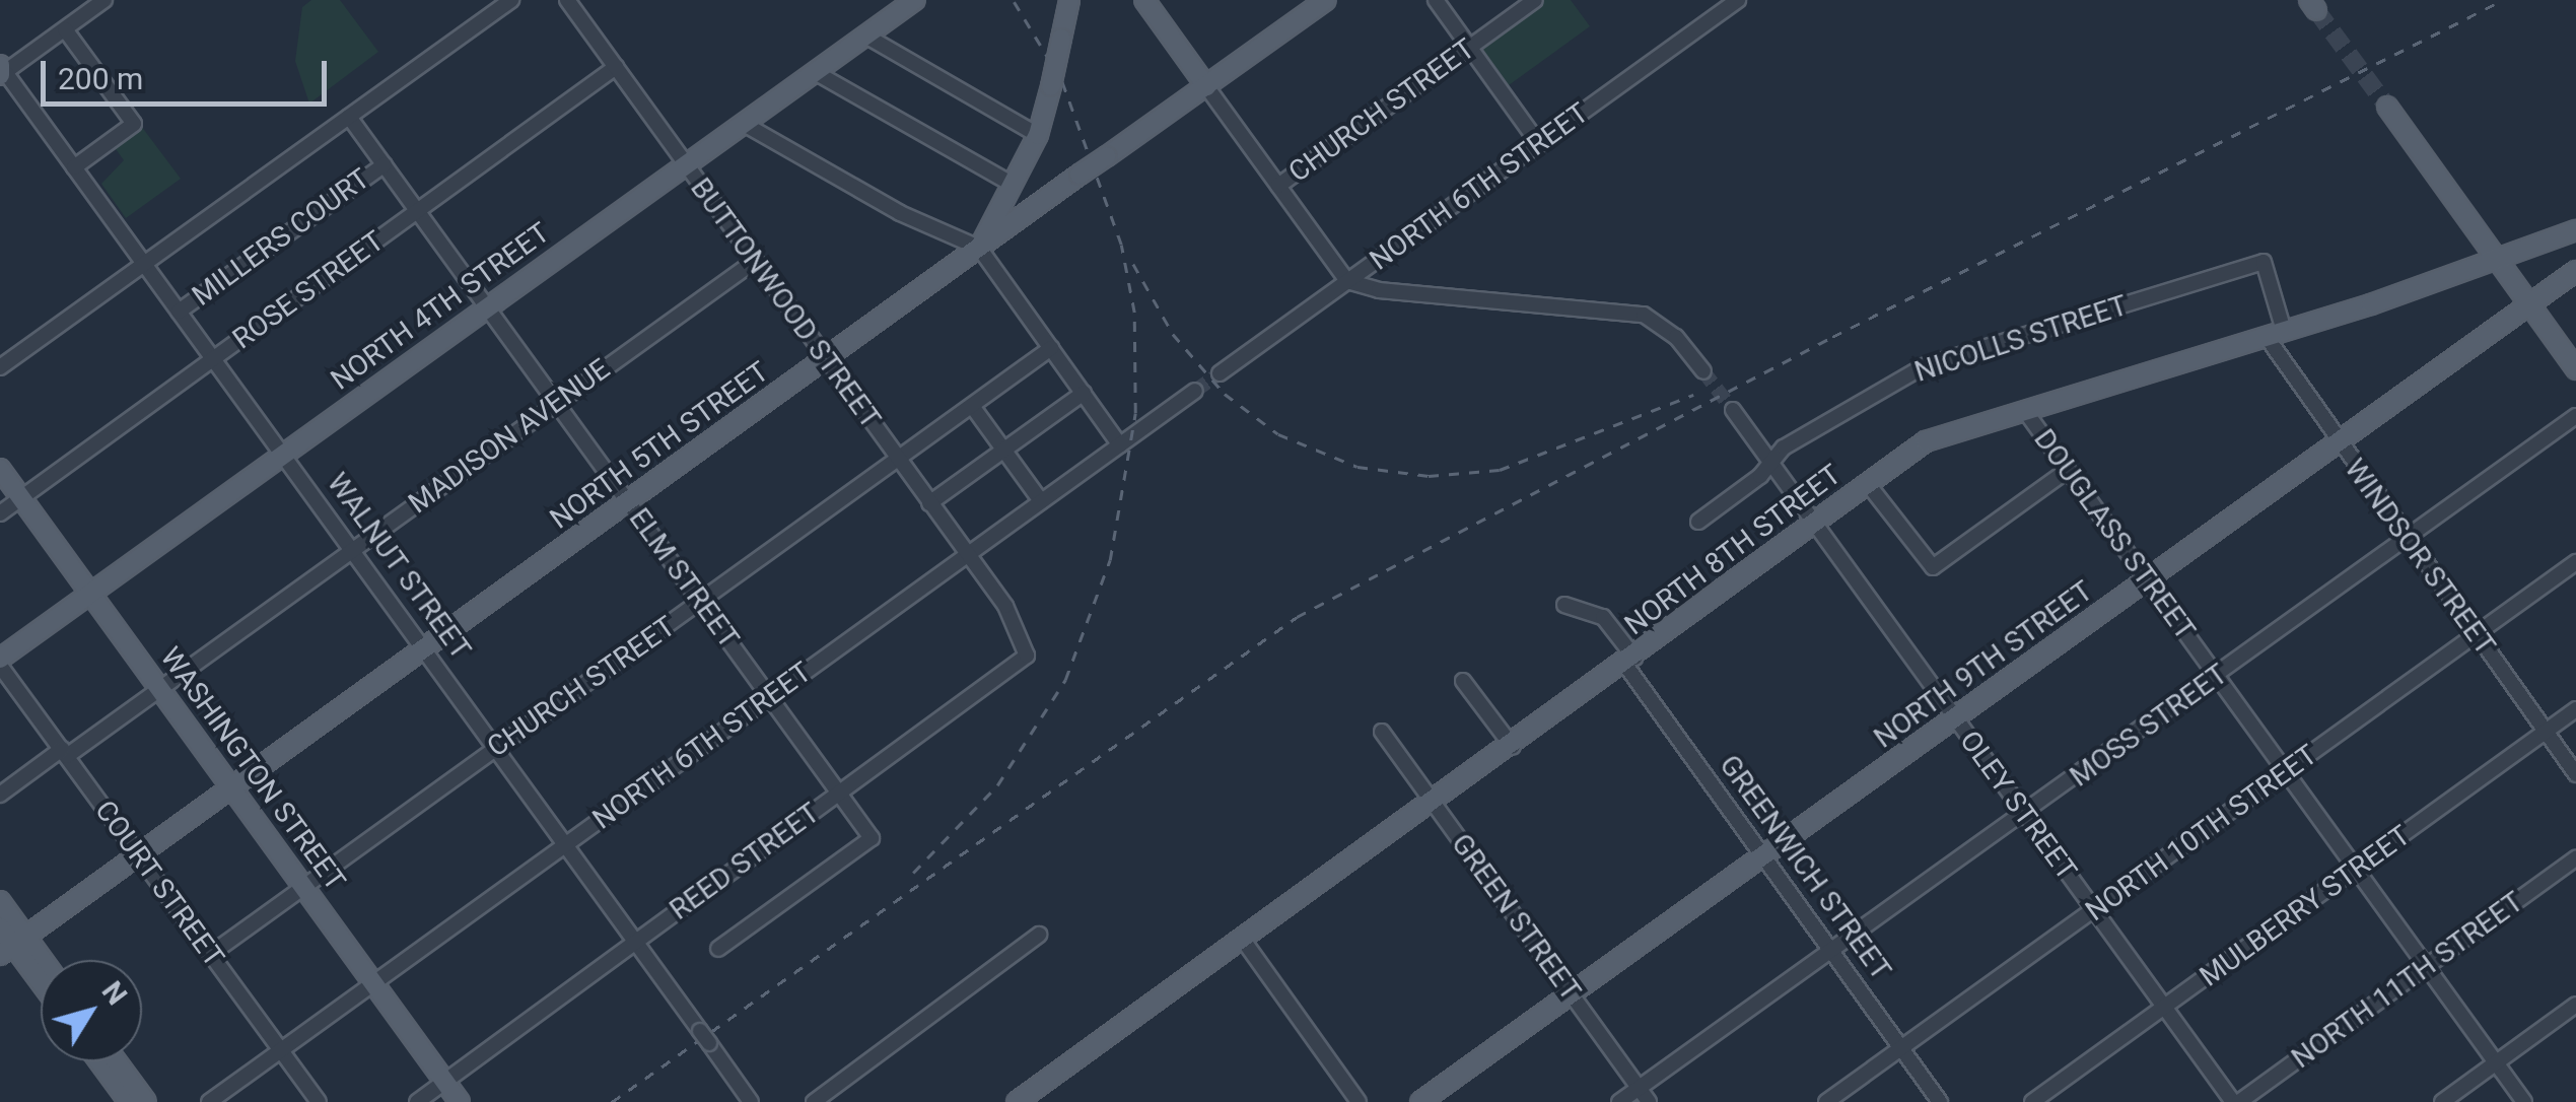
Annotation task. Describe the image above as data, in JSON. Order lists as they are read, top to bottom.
{
  "streets": {
    "main road": [
      "NORTH 4TH STREET",
      "NORTH 5TH STREET",
      "NORTH 8TH STREET",
      "NORTH 9TH STREET",
      "WASHINGTON STREET"
    ],
    "street": [
      "CHURCH STREET",
      "NORTH 6TH STREET",
      "MILLERS COURT",
      "ROSE STREET",
      "BUTTONWOOD STREET",
      "NICOLLS STREET",
      "MADISON AVENUE",
      "DOUGLASS STREET",
      "WINDSOR STREET",
      "WALNUT STREET",
      "ELM STREET",
      "MOSS STREET",
      "OLEY STREET",
      "NORTH 10TH STREET",
      "REED STREET",
      "GREENWICH STREET",
      "COURT STREET",
      "MULBERRY STREET",
      "GREEN STREET",
      "NORTH 11TH STREET"
    ]
  },
  "crossings": [
    ["CHURCH STREET", "BUTTONWOOD STREET"],
    ["CHURCH STREET", "WALNUT STREET"],
    ["CHURCH STREET", "ELM STREET"],
    ["CHURCH STREET", "WASHINGTON STREET"],
    ["CHURCH STREET", "COURT STREET"],
    ["NORTH 6TH STREET", "BUTTONWOOD STREET"],
    ["NORTH 6TH STREET", "WALNUT STREET"],
    ["NORTH 6TH STREET", "ELM STREET"],
    ["NORTH 6TH STREET", "WASHINGTON STREET"],
    ["NORTH 6TH STREET", "COURT STREET"],
    ["MILLERS COURT", "WALNUT STREET"],
    ["MILLERS COURT", "ELM STREET"],
    ["ROSE STREET", "BUTTONWOOD STREET"],
    ["ROSE STREET", "WALNUT STREET"],
    ["ROSE STREET", "ELM STREET"],
    ["ROSE STREET", "WASHINGTON STREET"],
    ["BUTTONWOOD STREET", "NORTH 4TH STREET"],
    ["BUTTONWOOD STREET", "MADISON AVENUE"],
    ["BUTTONWOOD STREET", "NORTH 5TH STREET"],
    ["BUTTONWOOD STREET", "REED STREET"],
    ["NORTH 4TH STREET", "WALNUT STREET"],
    ["NORTH 4TH STREET", "ELM STREET"],
    ["NORTH 4TH STREET", "WASHINGTON STREET"],
    ["NORTH 4TH STREET", "COURT STREET"],
    ["NICOLLS STREET", "WINDSOR STREET"],
    ["NICOLLS STREET", "OLEY STREET"],
    ["MADISON AVENUE", "WALNUT STREET"],
    ["MADISON AVENUE", "ELM STREET"],
    ["MADISON AVENUE", "WASHINGTON STREET"],
    ["MADISON AVENUE", "COURT STREET"],
    ["NORTH 5TH STREET", "WALNUT STREET"],
    ["NORTH 5TH STREET", "ELM STREET"],
    ["NORTH 5TH STREET", "WASHINGTON STREET"],
    ["NORTH 5TH STREET", "COURT STREET"],
    ["DOUGLASS STREET", "NORTH 8TH STREET"],
    ["DOUGLASS STREET", "NORTH 9TH STREET"],
    ["DOUGLASS STREET", "MOSS STREET"],
    ["DOUGLASS STREET", "NORTH 10TH STREET"],
    ["DOUGLASS STREET", "MULBERRY STREET"],
    ["DOUGLASS STREET", "NORTH 11TH STREET"],
    ["NORTH 8TH STREET", "WINDSOR STREET"],
    ["NORTH 8TH STREET", "OLEY STREET"],
    ["NORTH 8TH STREET", "GREENWICH STREET"],
    ["NORTH 8TH STREET", "GREEN STREET"],
    ["WINDSOR STREET", "NORTH 9TH STREET"],
    ["WINDSOR STREET", "MOSS STREET"],
    ["WINDSOR STREET", "NORTH 10TH STREET"],
    ["WINDSOR STREET", "MULBERRY STREET"],
    ["WALNUT STREET", "REED STREET"],
    ["ELM STREET", "REED STREET"],
    ["NORTH 9TH STREET", "OLEY STREET"],
    ["NORTH 9TH STREET", "GREENWICH STREET"],
    ["NORTH 9TH STREET", "GREEN STREET"],
    ["MOSS STREET", "OLEY STREET"],
    ["MOSS STREET", "GREENWICH STREET"],
    ["MOSS STREET", "GREEN STREET"],
    ["WASHINGTON STREET", "REED STREET"],
    ["OLEY STREET", "NORTH 10TH STREET"],
    ["OLEY STREET", "MULBERRY STREET"],
    ["OLEY STREET", "NORTH 11TH STREET"],
    ["NORTH 10TH STREET", "GREENWICH STREET"]
  ],
  "scale_bar": "200 m",
  "north": "top right"
}
